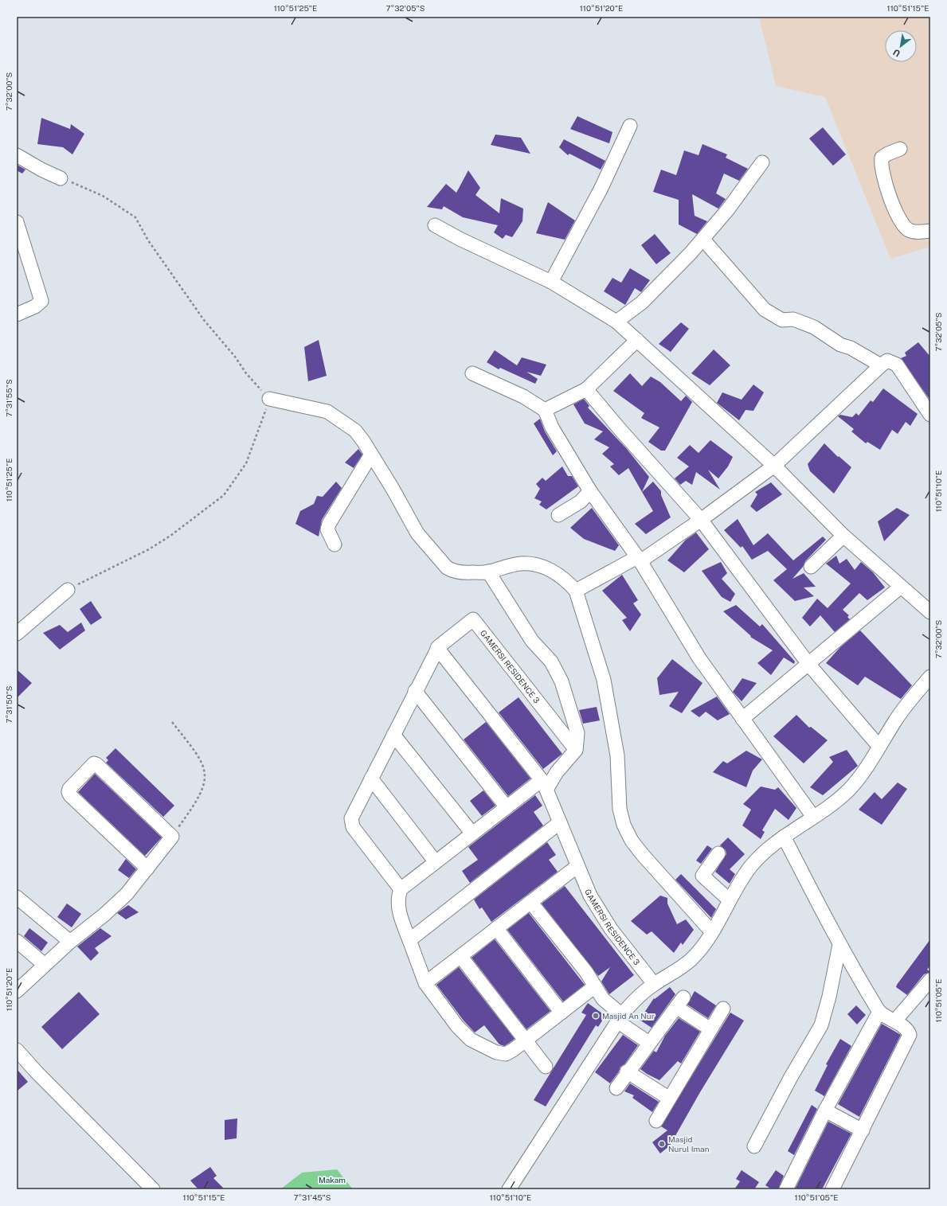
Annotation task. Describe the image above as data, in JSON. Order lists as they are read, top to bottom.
{
  "streets": {
    "street": ["GAMERSI RESIDENCE 3"]
  },
  "parks": ["Makam"],
  "places": ["Masjid An Nur", "Masjid Nurul Iman"],
  "north": "bottom left",
  "coordinates": [
    "110°51'25\"E",
    "7°32'05\"S",
    "110°51'20\"E",
    "110°51'15\"E",
    "7°32'00\"S",
    "7°31'55\"S",
    "110°51'10\"E",
    "7°31'50\"S",
    "110°51'05\"E",
    "7°31'45\"S"
  ]
}
